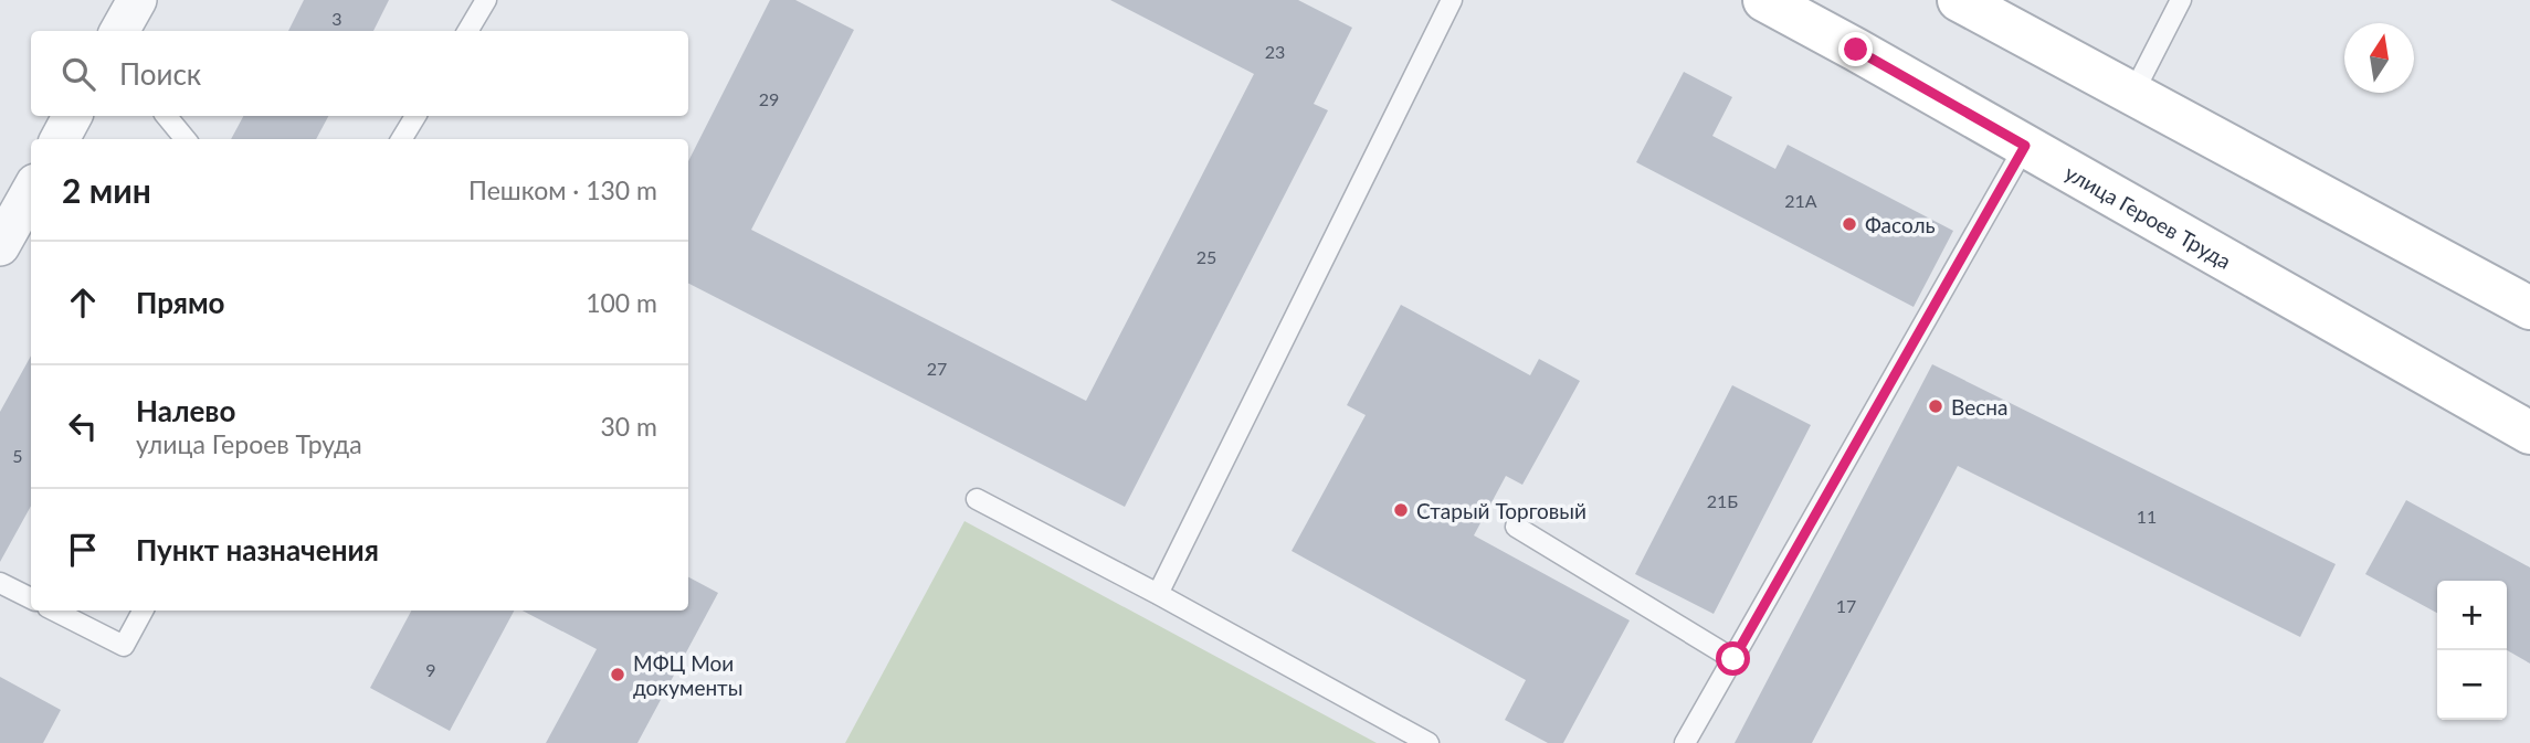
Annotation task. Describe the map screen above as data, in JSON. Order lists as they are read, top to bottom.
{
  "streets": {
    "main road": ["улица Героев Труда"]
  },
  "places": [
    "Фасоль",
    "Весна",
    "Старый Торговый",
    "МФЦ Мои документы"
  ],
  "house_numbers": [
    "3",
    "23",
    "29",
    "21А",
    "25",
    "27",
    "5",
    "21Б",
    "11",
    "17",
    "9"
  ],
  "north": "top",
  "page": {
    "search": "Поиск",
    "heading": ["2 мин", "Пешком · 130 m"],
    "list": [
      ["Прямо", "100 m"],
      ["Налево", "улица Героев Труда", "30 m"],
      "Пункт назначения"
    ],
    "map_buttons": ["+", "−"]
  }
}
